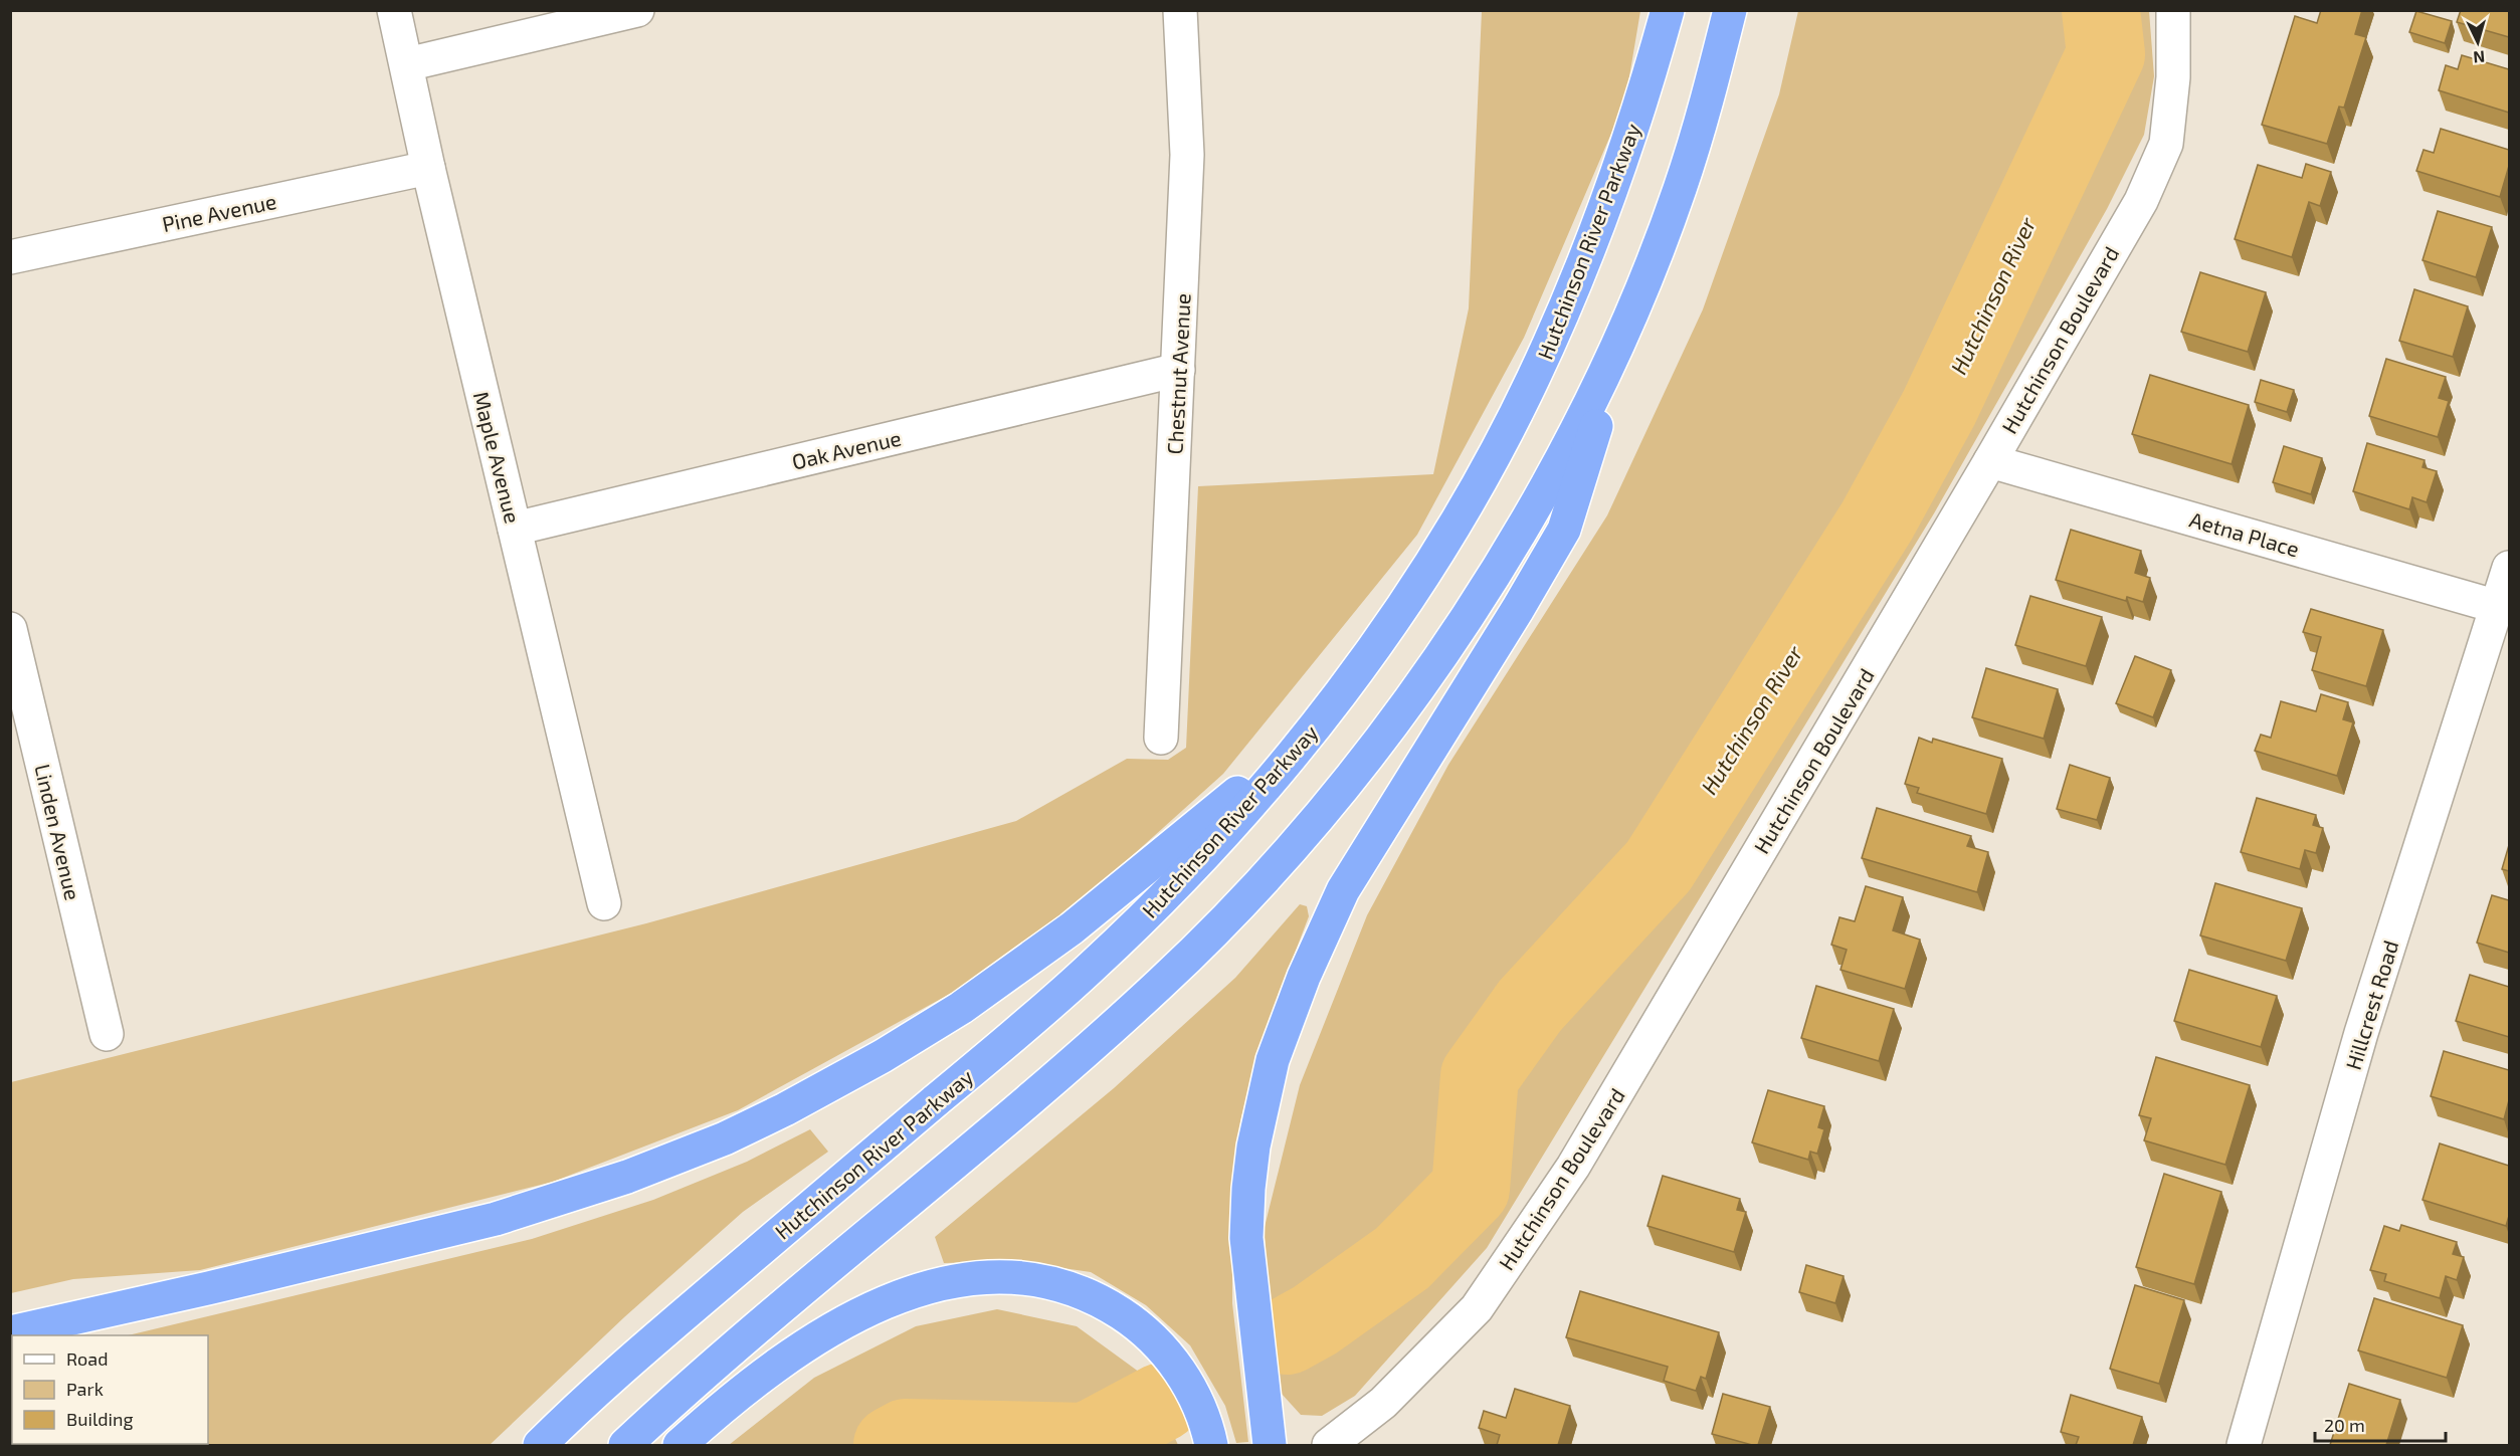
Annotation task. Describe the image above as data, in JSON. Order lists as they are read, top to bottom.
{
  "streets": {
    "highway": ["Hutchinson River Parkway"],
    "street": [
      "Pine Avenue",
      "Hutchinson Boulevard",
      "Chestnut Avenue",
      "Oak Avenue",
      "Maple Avenue",
      "Aetna Place",
      "Linden Avenue",
      "Hillcrest Road"
    ]
  },
  "crossings": [
    ["Pine Avenue", "Maple Avenue"],
    ["Hutchinson Boulevard", "Aetna Place"],
    ["Chestnut Avenue", "Oak Avenue"],
    ["Oak Avenue", "Maple Avenue"],
    ["Aetna Place", "Hillcrest Road"]
  ],
  "water": ["Hutchinson River"],
  "legend": ["Road", "Park", "Building"],
  "scale_bar": "20 m",
  "north": "bottom"
}
